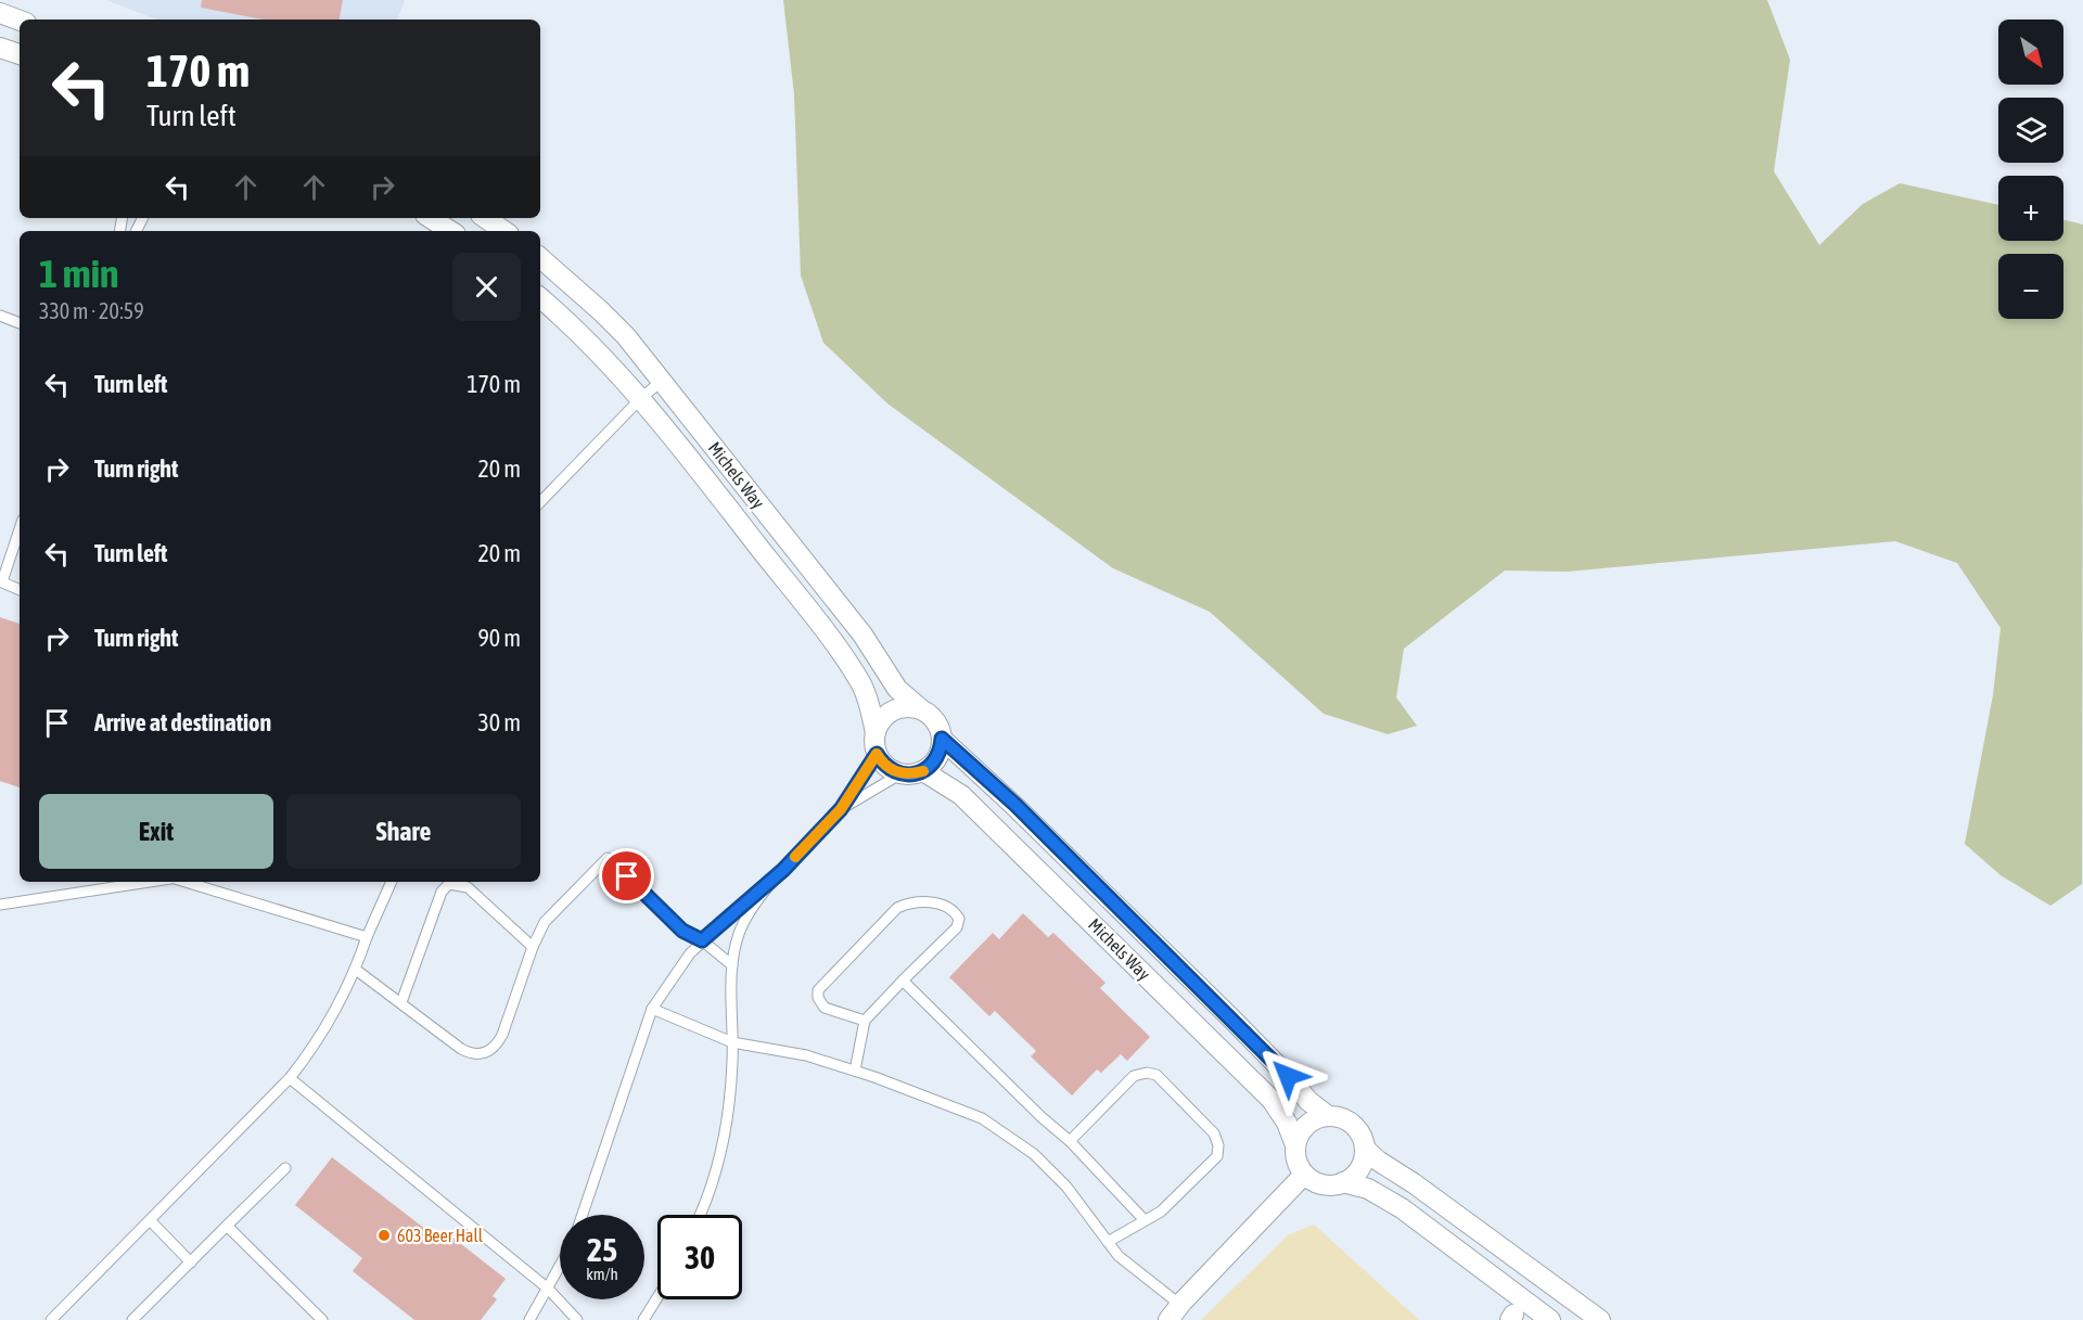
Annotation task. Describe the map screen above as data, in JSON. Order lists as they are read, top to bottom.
{
  "streets": {
    "street": ["Michels Way"]
  },
  "places": ["603 Beer Hall"],
  "north": "bottom right",
  "page": {
    "map_buttons": ["+", "−"],
    "turn": ["170 m", "Turn left"],
    "heading": ["1 min", "330 m · 20:59"],
    "list": [
      {
        "name": "Turn left",
        "value": "170 m"
      },
      {
        "name": "Turn right",
        "value": "20 m"
      },
      {
        "name": "Turn left",
        "value": "20 m"
      },
      {
        "name": "Turn right",
        "value": "90 m"
      },
      {
        "name": "Arrive at destination",
        "value": "30 m"
      }
    ],
    "buttons": ["Exit", "Share"],
    "speed": "25 km/h",
    "limit": "30"
  }
}
